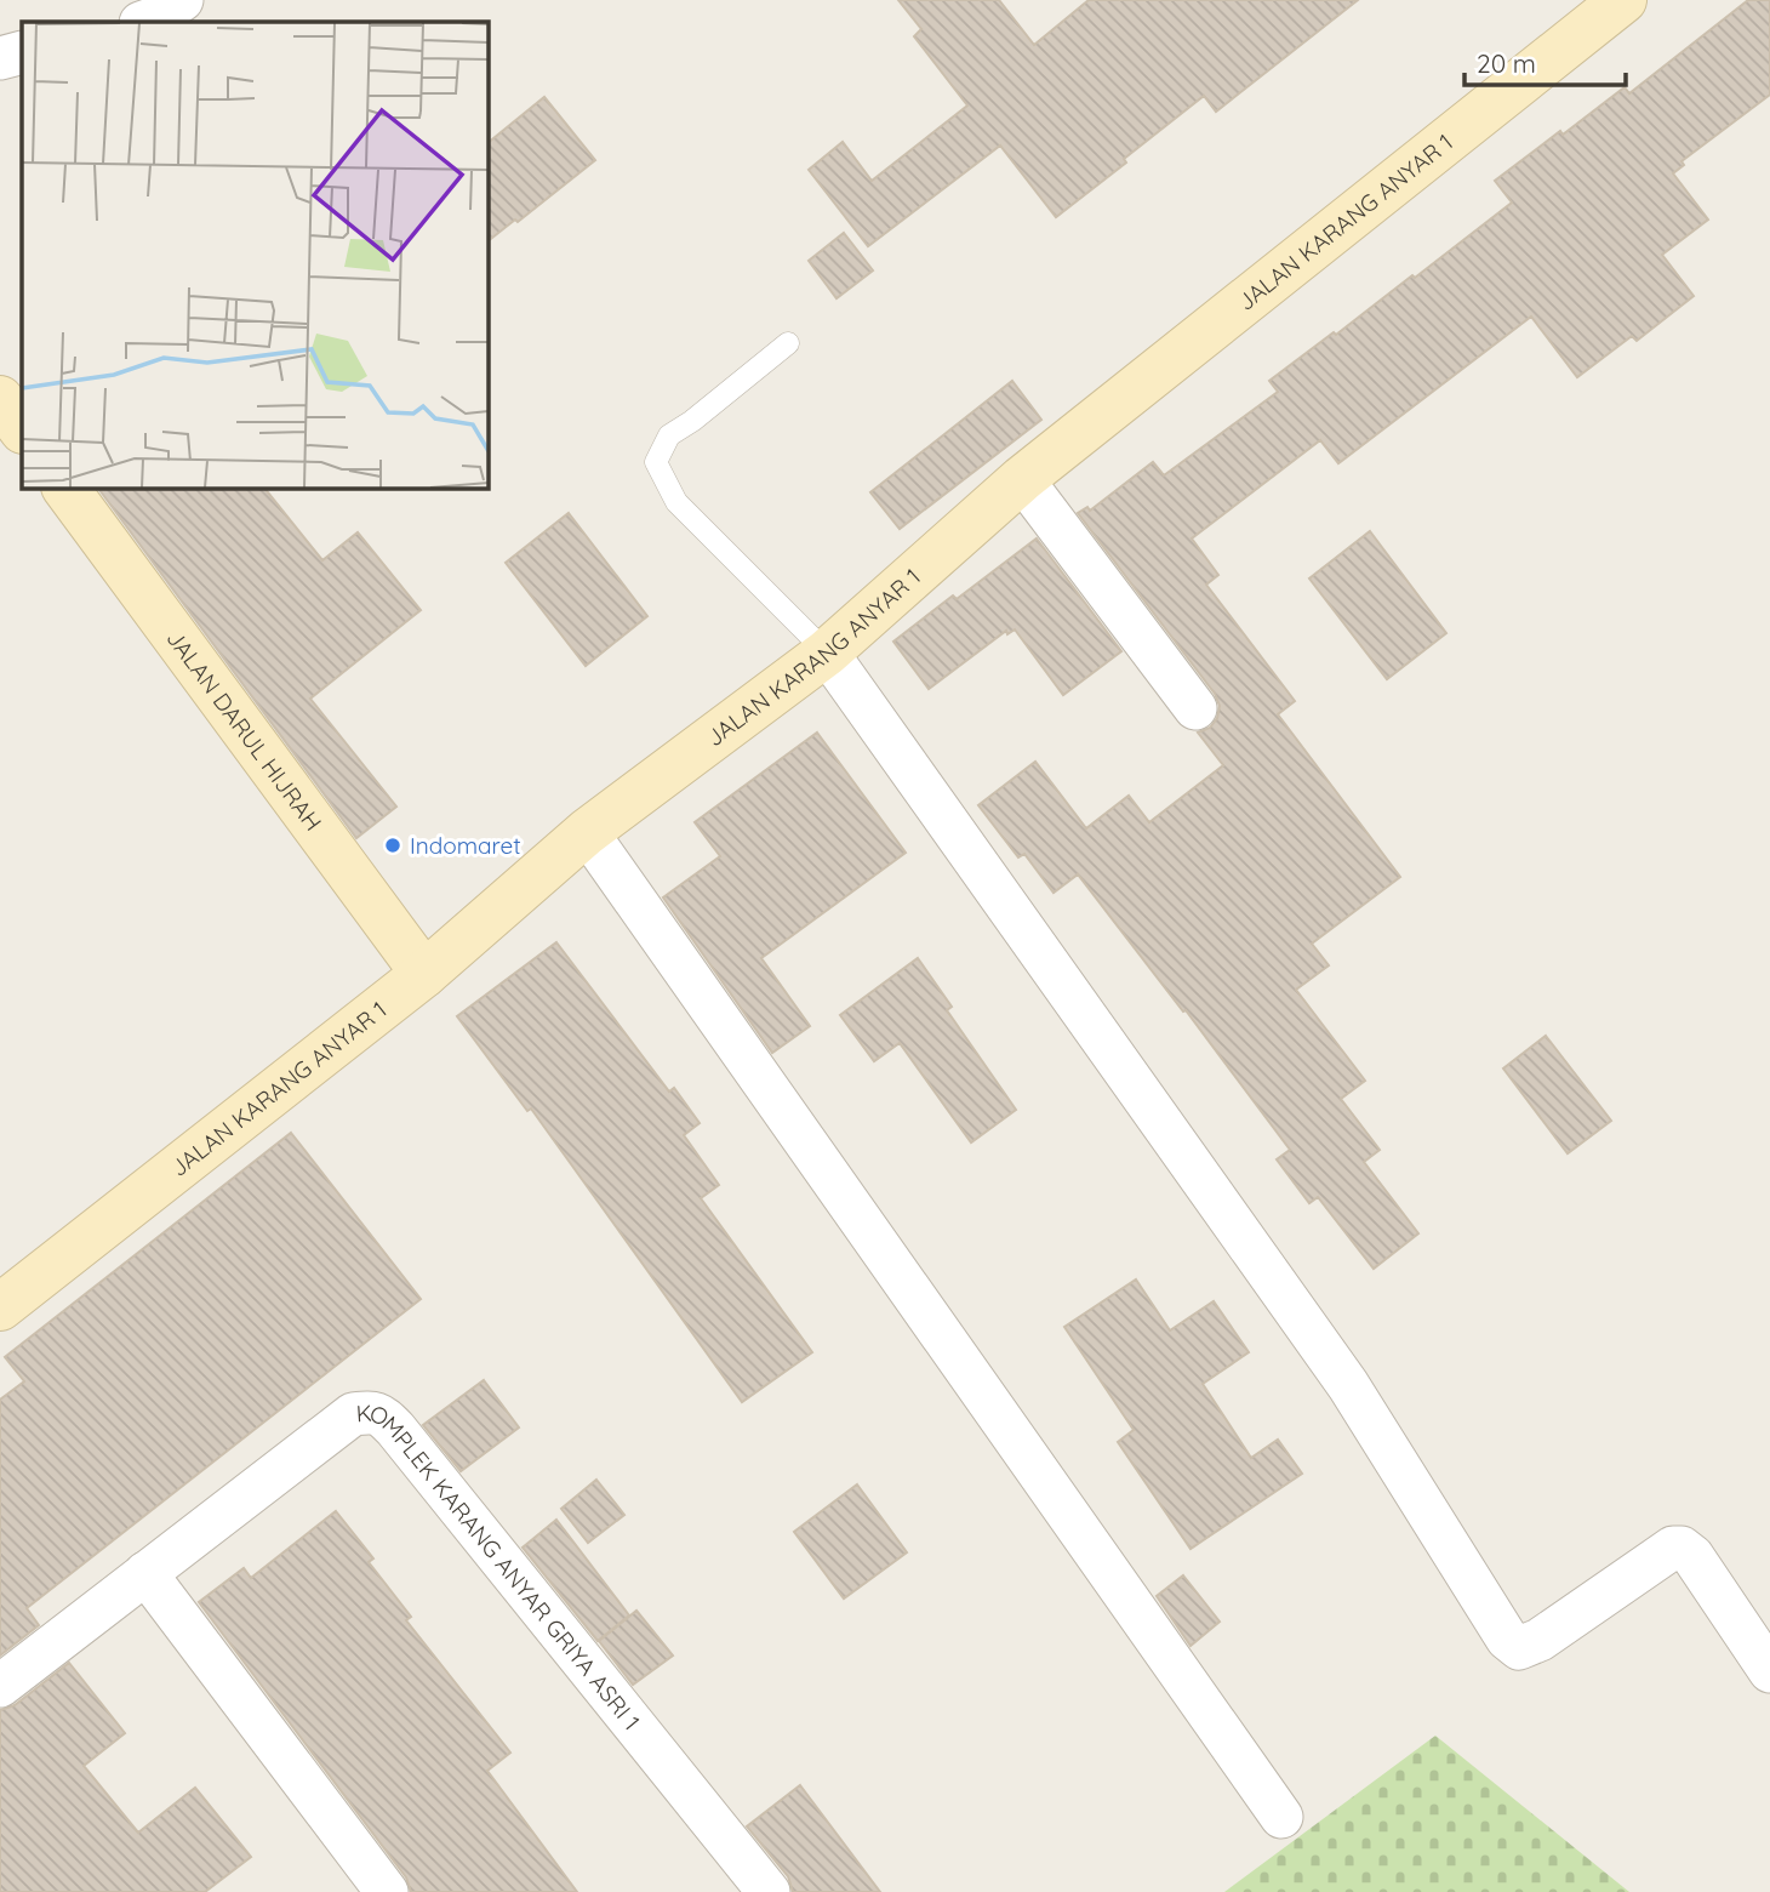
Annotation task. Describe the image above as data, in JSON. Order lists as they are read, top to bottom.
{
  "streets": {
    "main road": ["JALAN KARANG ANYAR 1", "JALAN DARUL HIJRAH"],
    "street": ["KOMPLEK KARANG ANYAR GRIYA ASRI 1"]
  },
  "crossings": [
    ["JALAN KARANG ANYAR 1", "JALAN DARUL HIJRAH"]
  ],
  "places": ["Indomaret"],
  "scale_bar": "20 m"
}
